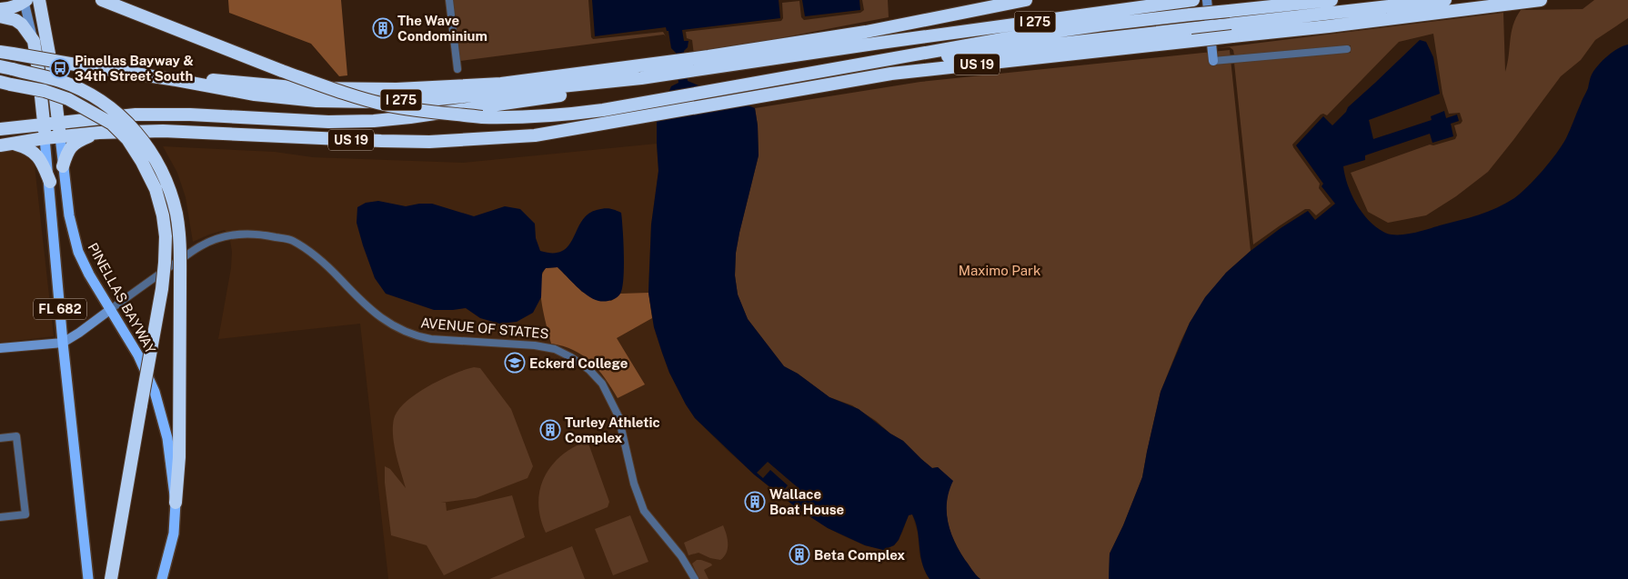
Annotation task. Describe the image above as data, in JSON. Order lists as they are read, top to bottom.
{
  "streets": {
    "highway": [
      "I 275",
      "US 19",
      "PINELLAS BAYWAY",
      "FL 682"
    ],
    "street": ["AVENUE OF STATES"]
  },
  "crossings": [
    ["I 275", "US 19"],
    ["US 19", "PINELLAS BAYWAY"],
    ["US 19", "FL 682"],
    ["PINELLAS BAYWAY", "AVENUE OF STATES"],
    ["FL 682", "AVENUE OF STATES"]
  ],
  "parks": ["Maximo Park"],
  "places": {
    "building": [
      "The Wave Condominium",
      "Turley Athletic Complex",
      "Wallace Boat House",
      "Beta Complex"
    ],
    "bus stop": ["Pinellas Bayway & 34th Street South"],
    "school or university": ["Eckerd College"]
  }
}
